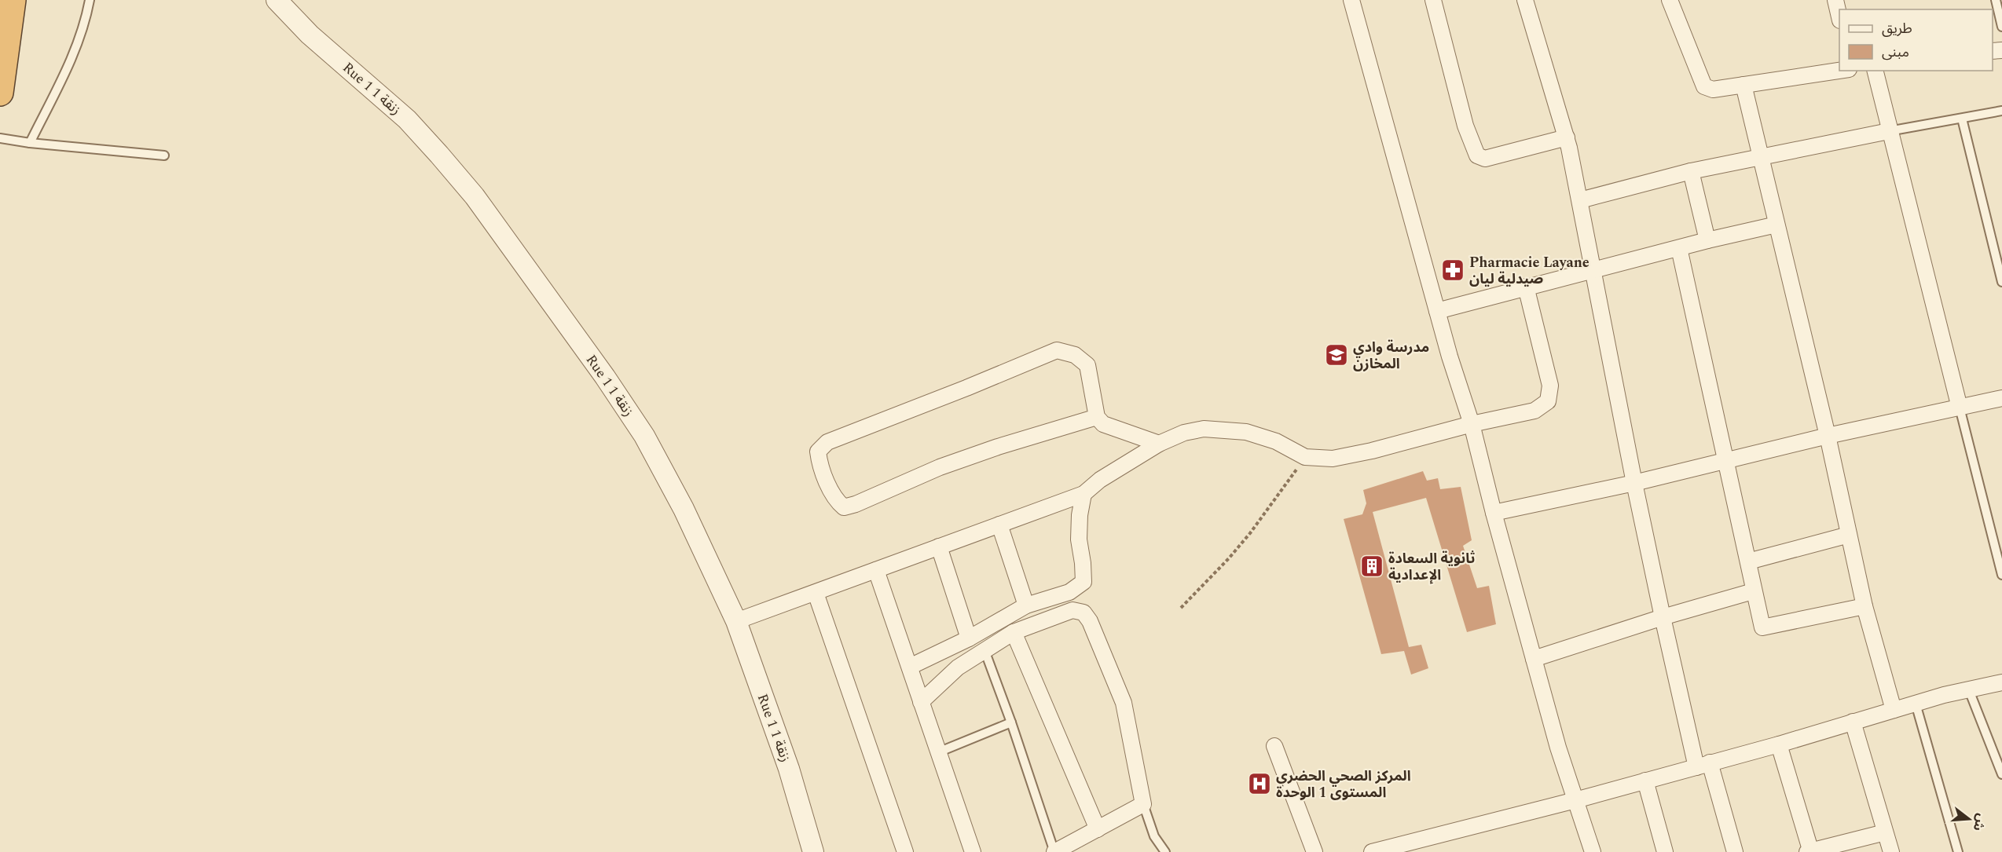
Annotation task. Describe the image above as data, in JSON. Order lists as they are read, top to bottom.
{
  "streets": {
    "street": ["Rue 1 زنقة 1"]
  },
  "places": {
    "pharmacy": ["Pharmacie Layane صيدلية ليان"],
    "school or university": ["مدرسة وادي المخازن"],
    "building": ["ثانوية السعادة الإعدادية"],
    "hospital": ["المركز الصحي الحضري المستوى 1 الوحدة"]
  },
  "legend": ["طريق", "مبنى"],
  "north": "right"
}
